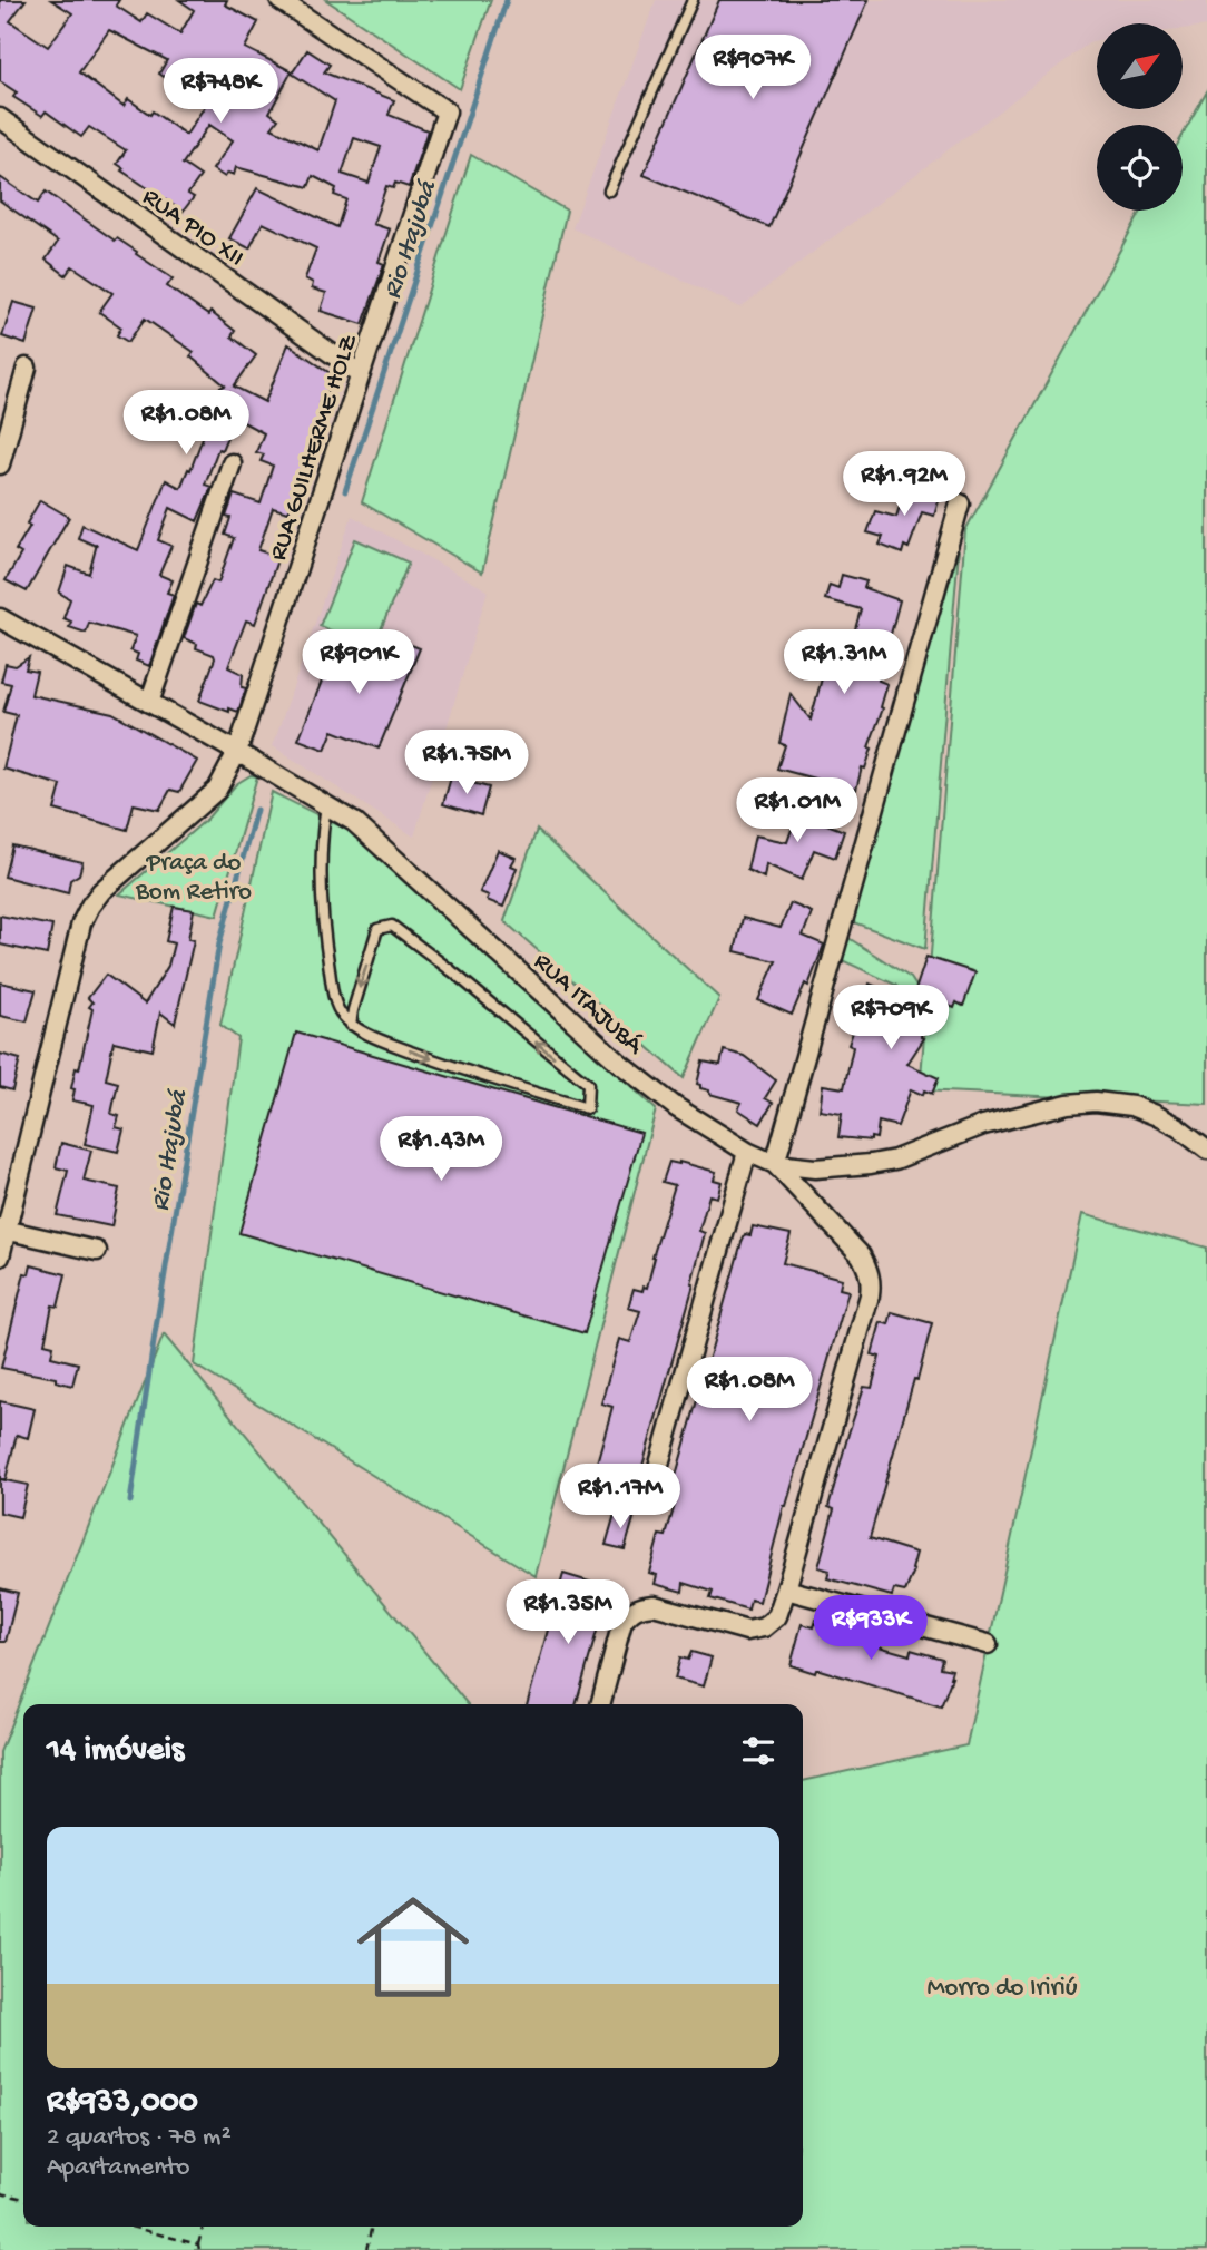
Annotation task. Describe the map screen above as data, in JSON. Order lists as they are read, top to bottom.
{
  "streets": {
    "street": ["RUA PIO XII", "RUA GUILHERME HOLZ", "RUA ITAJUBÁ"]
  },
  "crossings": [
    ["RUA PIO XII", "RUA GUILHERME HOLZ"],
    ["RUA GUILHERME HOLZ", "RUA ITAJUBÁ"]
  ],
  "water": ["Rio Itajubá"],
  "parks": ["Praça do Bom Retiro", "Morro do Iririú"],
  "north": "top right",
  "page": {
    "price": [
      "R$907K",
      "R$748K",
      "R$1.08M",
      "R$1.92M",
      "R$901K",
      "R$1.31M",
      "R$1.75M",
      "R$1.01M",
      "R$709K",
      "R$1.43M",
      "R$1.08M",
      "R$1.17M",
      "R$1.35M",
      "R$933K"
    ],
    "heading": "14 imóveis",
    "list": [
      {
        "name": "R$933,000",
        "note": "2 quartos · 78 m² · Apartamento"
      }
    ]
  }
}
